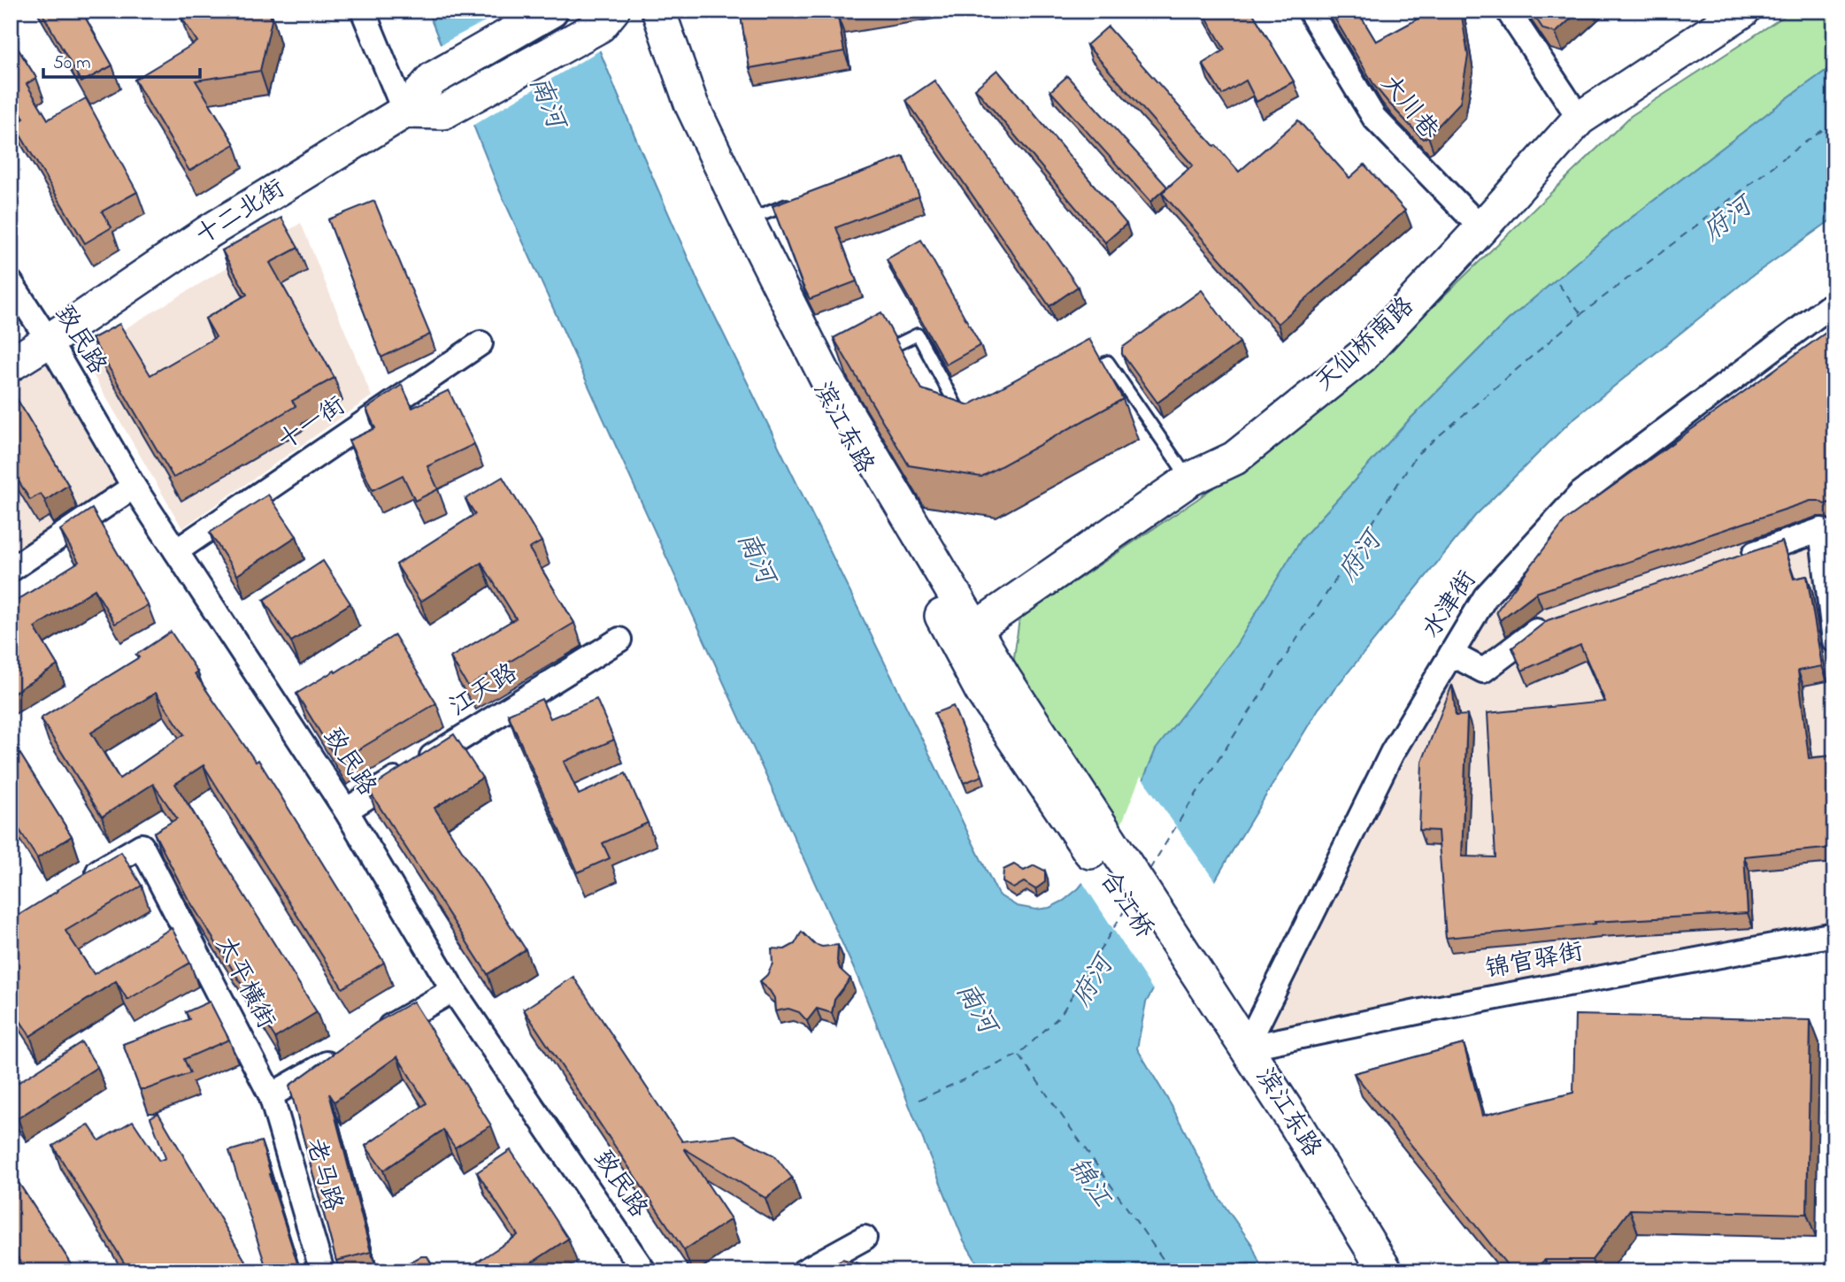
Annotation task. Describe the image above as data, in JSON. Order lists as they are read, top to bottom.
{
  "streets": {
    "main road": [
      "十二北街",
      "天仙桥南路",
      "滨江东路",
      "合江桥"
    ],
    "street": [
      "大川巷",
      "致民路",
      "十一街",
      "水津街",
      "江天路",
      "锦官驿街",
      "太平横街",
      "老马路"
    ]
  },
  "crossings": [
    ["大川巷", "天仙桥南路"],
    ["十二北街", "致民路"],
    ["致民路", "十一街"],
    ["致民路", "江天路"],
    ["天仙桥南路", "滨江东路"],
    ["滨江东路", "水津街"],
    ["滨江东路", "合江桥"],
    ["滨江东路", "锦官驿街"],
    ["水津街", "锦官驿街"],
    ["太平横街", "老马路"]
  ],
  "water": ["南河", "府河", "锦江"],
  "scale_bar": "50 m"
}
